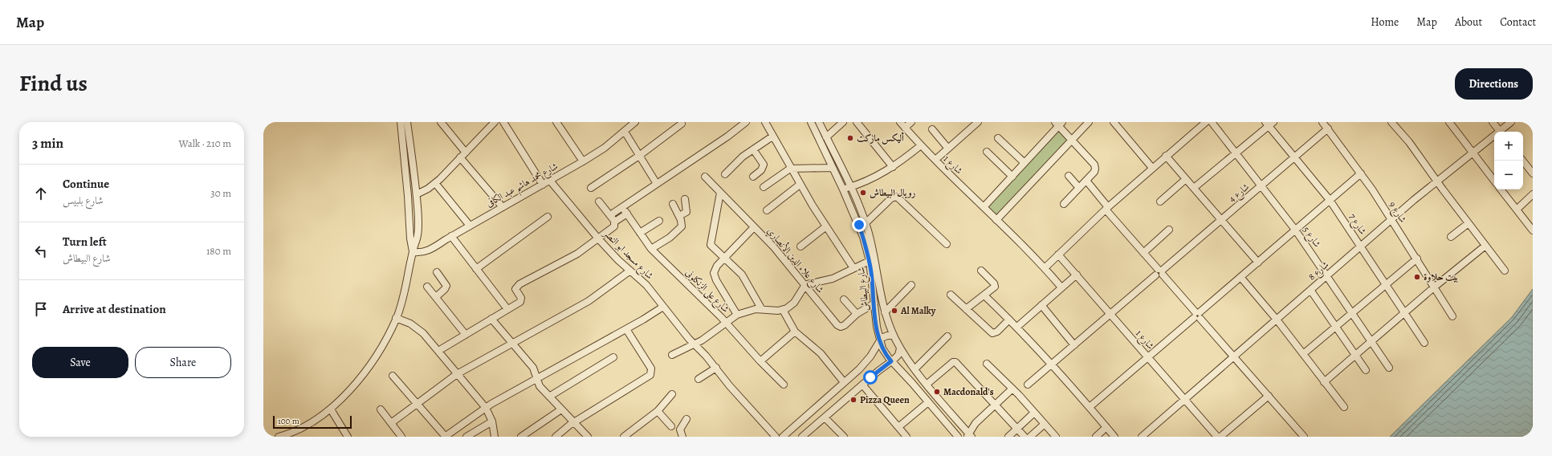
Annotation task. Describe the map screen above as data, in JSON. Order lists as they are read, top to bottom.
{
  "streets": {
    "street": [
      "شارع 1",
      "شارع محمد هاشم عبد الكافى",
      "شارع 4",
      "شارع 9",
      "شارع 7",
      "شارع 5",
      "شارع مسجد ابو النصر",
      "شارع علاء الدين الأنصاري",
      "شارع 8",
      "شارع البيطاش",
      "شارع على الزنكلونى"
    ]
  },
  "crossings": [
    ["شارع 1", "شارع 4"],
    ["شارع 1", "شارع 8"],
    ["شارع محمد هاشم عبد الكافى", "شارع مسجد ابو النصر"],
    ["شارع 4", "شارع 9"],
    ["شارع 4", "شارع 7"],
    ["شارع 4", "شارع 5"],
    ["شارع 9", "شارع 8"],
    ["شارع 7", "شارع 8"],
    ["شارع 5", "شارع 8"],
    ["شارع علاء الدين الأنصاري", "شارع البيطاش"]
  ],
  "places": [
    "أليكس ماركت",
    "رويال البيطاش",
    "بيت حلاوة",
    "Al Malky",
    "Macdonald's",
    "Pizza Queen"
  ],
  "scale_bar": "100 m",
  "page": {
    "header": "Map",
    "nav": [
      "Home",
      "Map",
      "About",
      "Contact"
    ],
    "title": "Find us",
    "buttons": [
      "Directions",
      ["Save", "Share"]
    ],
    "heading": ["3 min", "Walk · 210 m"],
    "map_buttons": ["+", "−"],
    "list": [
      ["Continue", "شارع بلبيس", "30 m"],
      ["Turn left", "شارع البيطاش", "180 m"],
      "Arrive at destination"
    ],
    "scale": "100 m"
  }
}
